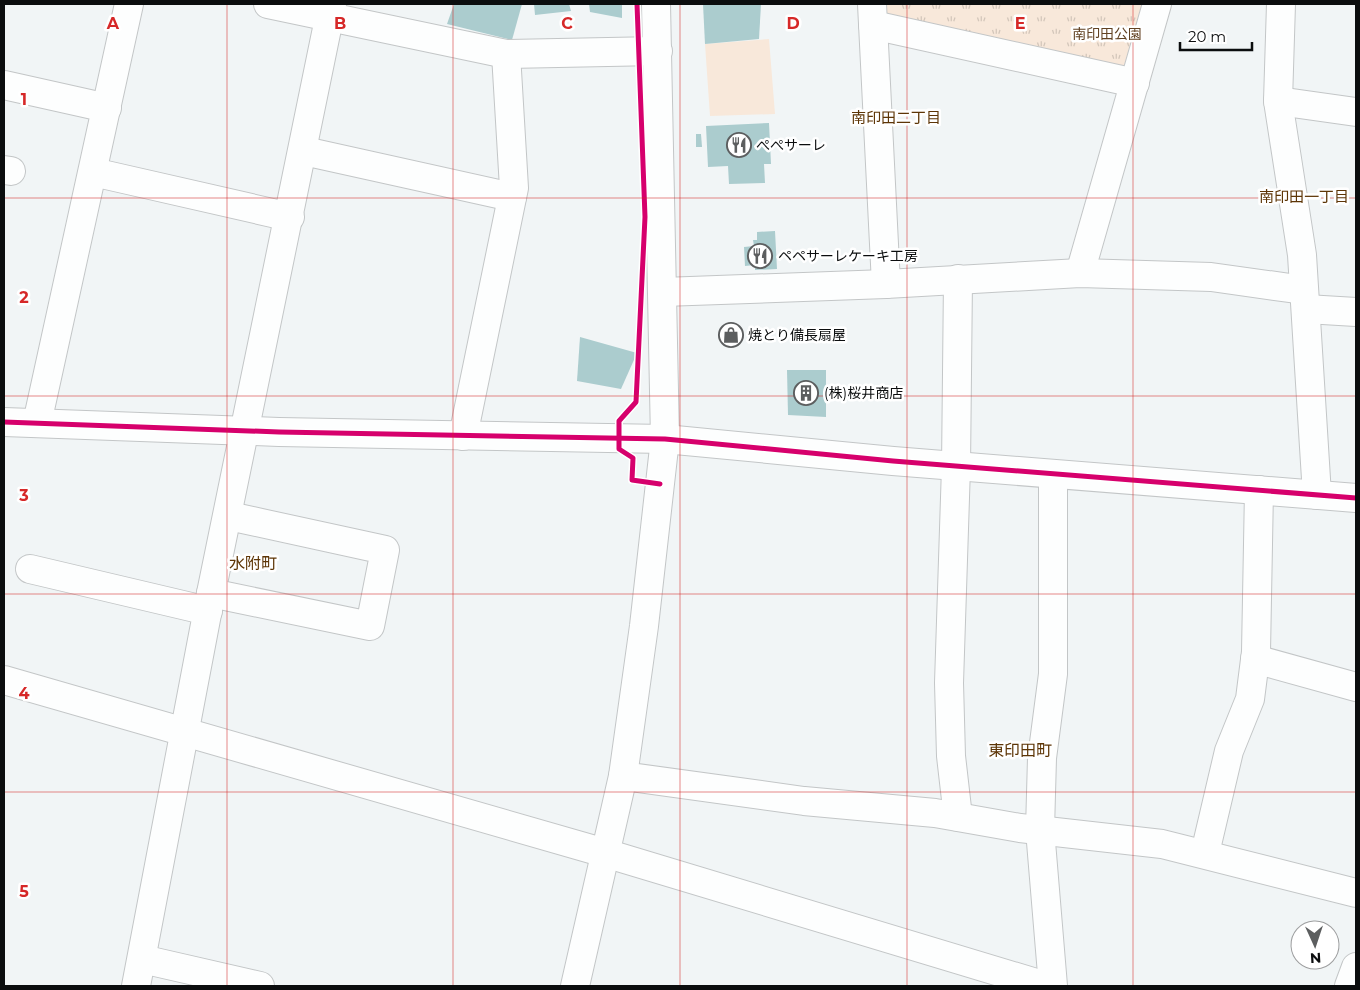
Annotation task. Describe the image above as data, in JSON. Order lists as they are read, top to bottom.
{
  "districts": [
    "南印田二丁目",
    "南印田一丁目",
    "水附町",
    "東印田町"
  ],
  "parks": ["南印田公園"],
  "places": {
    "restaurant": ["ぺぺサーレ", "ペペサーレケーキ工房"],
    "shop": ["焼とり備長扇屋"],
    "building": ["(株)桜井商店"]
  },
  "scale_bar": "20 m",
  "north": "bottom",
  "grid": {
    "columns": [
      "A",
      "B",
      "C",
      "D",
      "E"
    ],
    "rows": [
      "1",
      "2",
      "3",
      "4",
      "5"
    ]
  }
}
